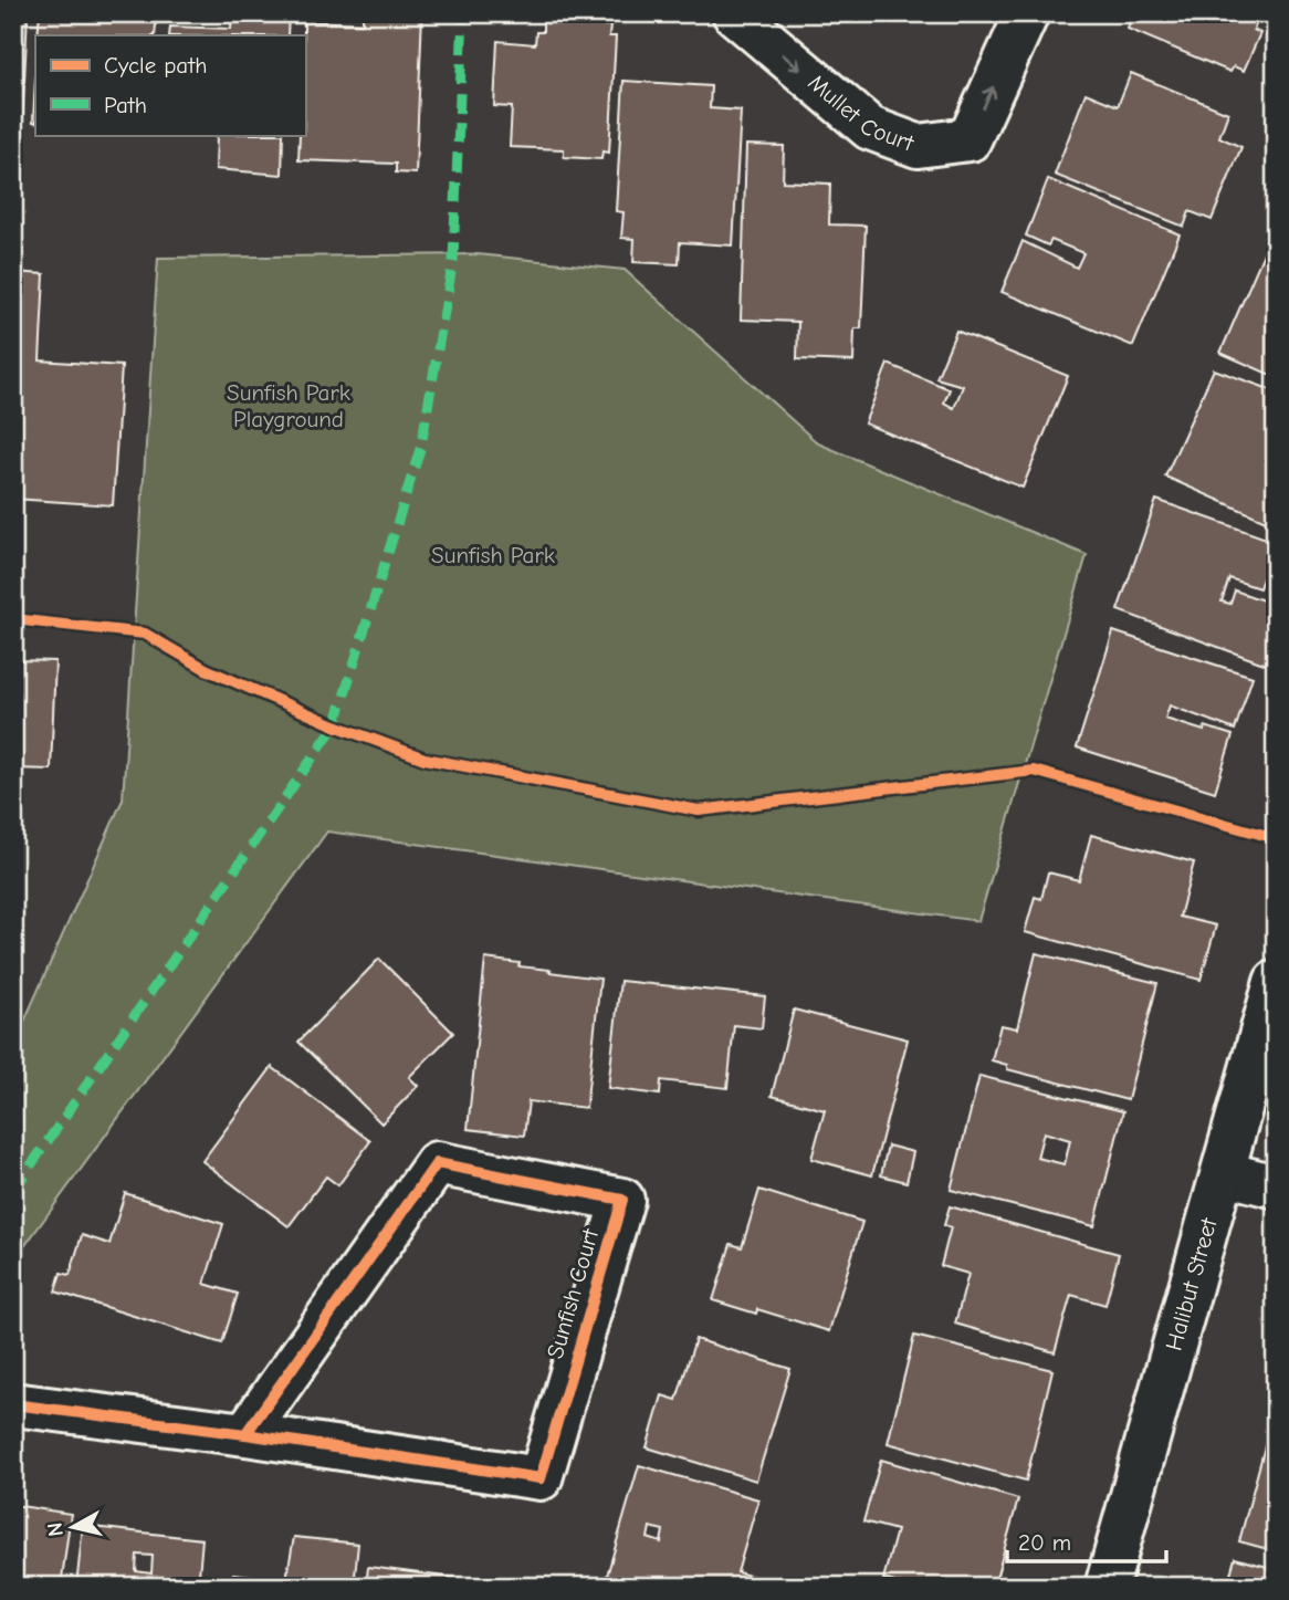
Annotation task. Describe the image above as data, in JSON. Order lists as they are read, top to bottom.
{
  "streets": {
    "street": ["Mullet Court", "Halibut Street", "Sunfish Court"]
  },
  "parks": ["Sunfish Park Playground", "Sunfish Park"],
  "legend": ["Cycle path", "Path"],
  "scale_bar": "20 m",
  "north": "left"
}
